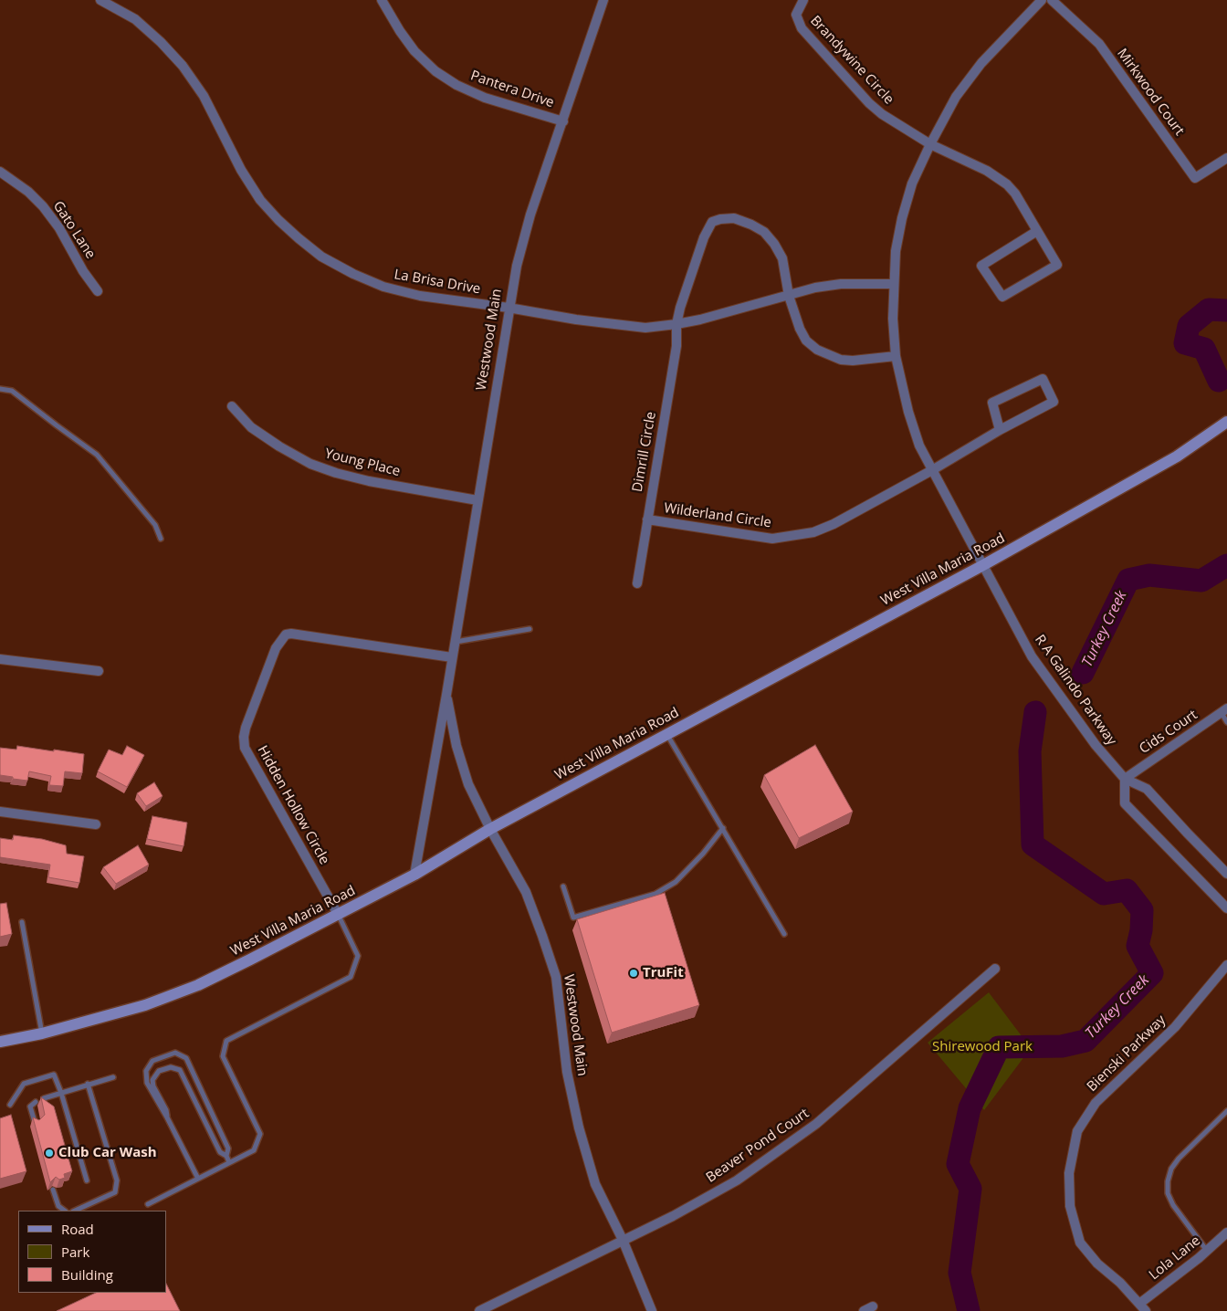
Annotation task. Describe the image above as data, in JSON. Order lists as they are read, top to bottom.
{
  "streets": {
    "main road": ["West Villa Maria Road"],
    "street": [
      "Brandywine Circle",
      "Pantera Drive",
      "Mirkwood Court",
      "Gato Lane",
      "La Brisa Drive",
      "Westwood Main",
      "Dimrill Circle",
      "Young Place",
      "Wilderland Circle",
      "R A Galindo Parkway",
      "Cids Court",
      "Hidden Hollow Circle",
      "Bienski Parkway",
      "Beaver Pond Court",
      "Lola Lane"
    ]
  },
  "crossings": [
    ["Brandywine Circle", "R A Galindo Parkway"],
    ["Pantera Drive", "Westwood Main"],
    ["La Brisa Drive", "Westwood Main"],
    ["La Brisa Drive", "Dimrill Circle"],
    ["La Brisa Drive", "R A Galindo Parkway"],
    ["Westwood Main", "Young Place"],
    ["Westwood Main", "West Villa Maria Road"],
    ["Westwood Main", "Hidden Hollow Circle"],
    ["Westwood Main", "Beaver Pond Court"],
    ["Dimrill Circle", "Wilderland Circle"],
    ["Dimrill Circle", "R A Galindo Parkway"],
    ["Wilderland Circle", "R A Galindo Parkway"],
    ["West Villa Maria Road", "R A Galindo Parkway"],
    ["West Villa Maria Road", "Hidden Hollow Circle"],
    ["R A Galindo Parkway", "Cids Court"],
    ["Bienski Parkway", "Lola Lane"]
  ],
  "water": ["Turkey Creek"],
  "parks": ["Shirewood Park"],
  "places": ["TruFit", "Club Car Wash"],
  "legend": ["Road", "Park", "Building"]
}
